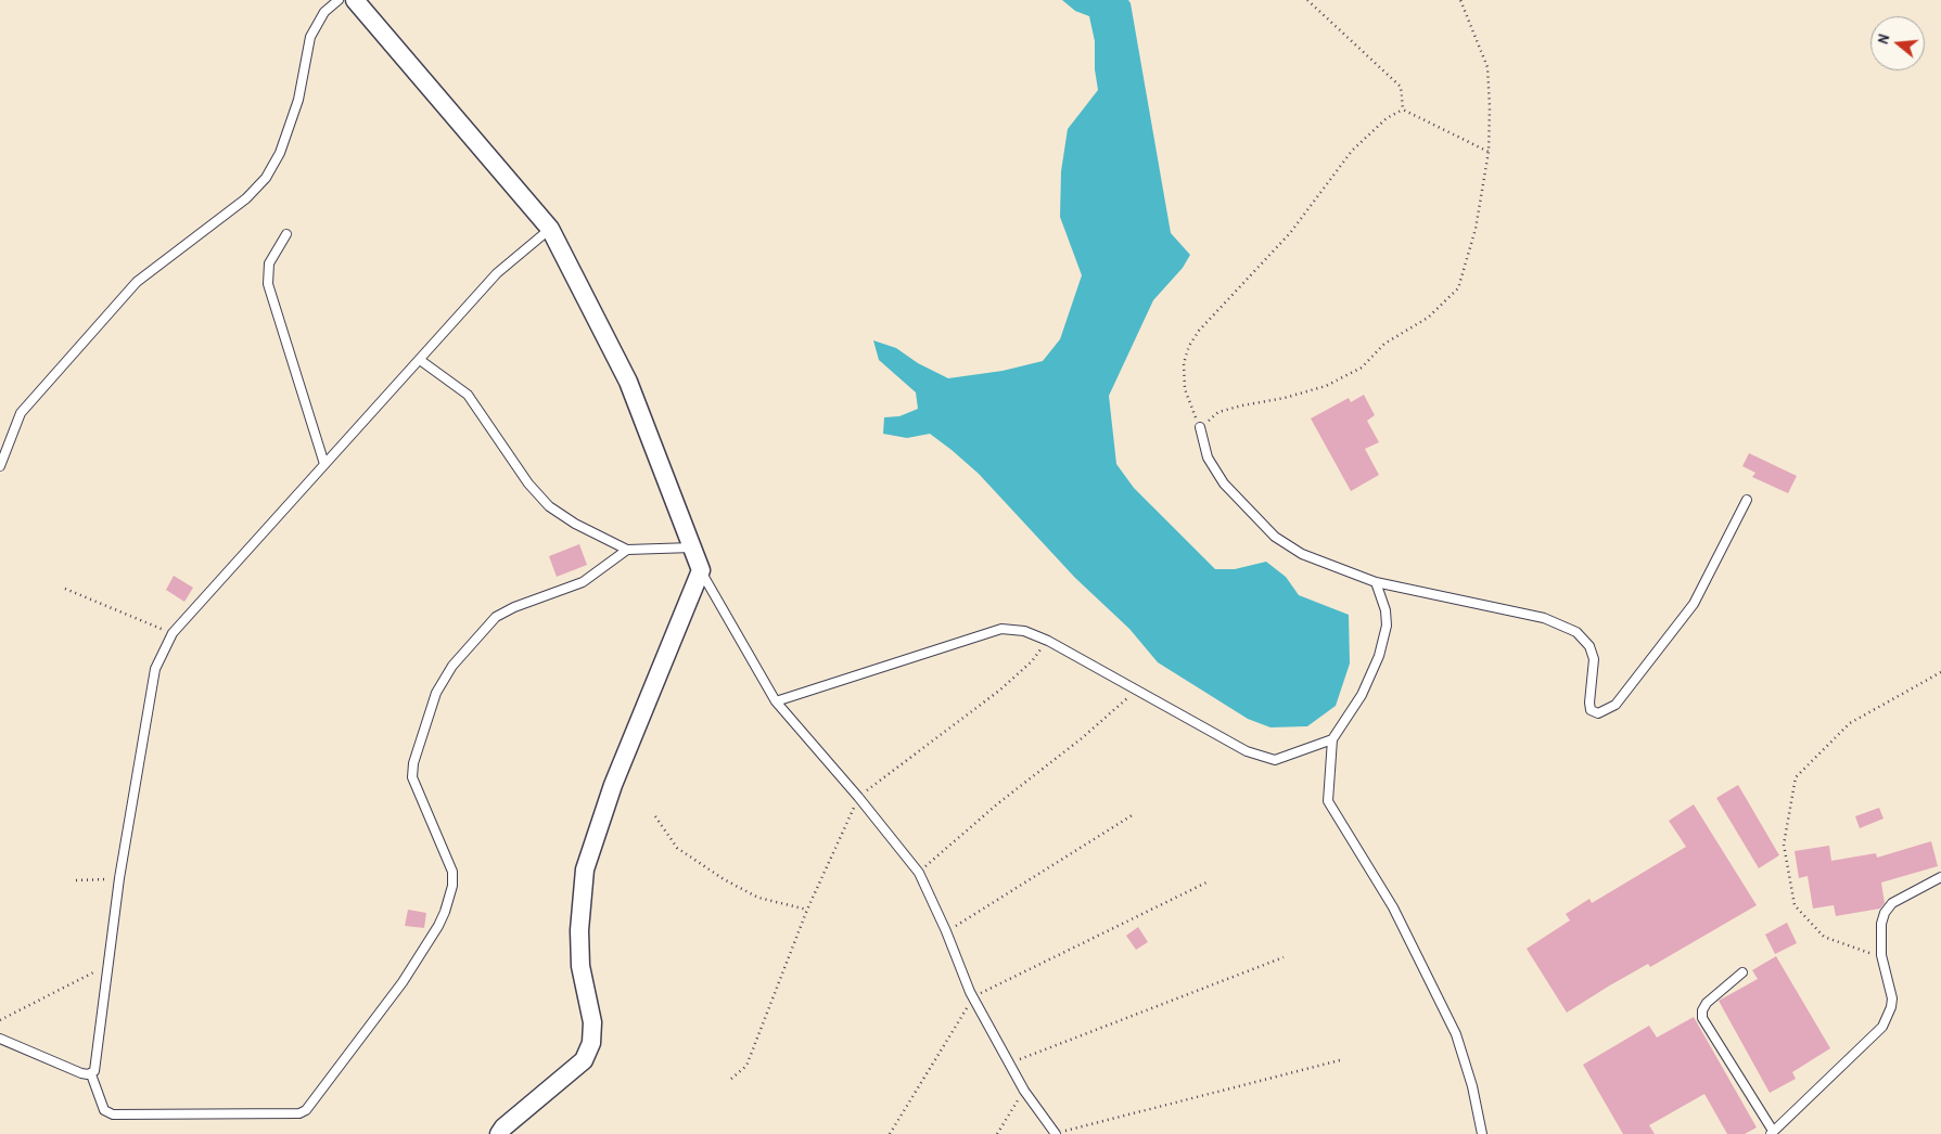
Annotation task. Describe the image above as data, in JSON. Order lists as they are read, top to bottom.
{
  "north": "left"
}
